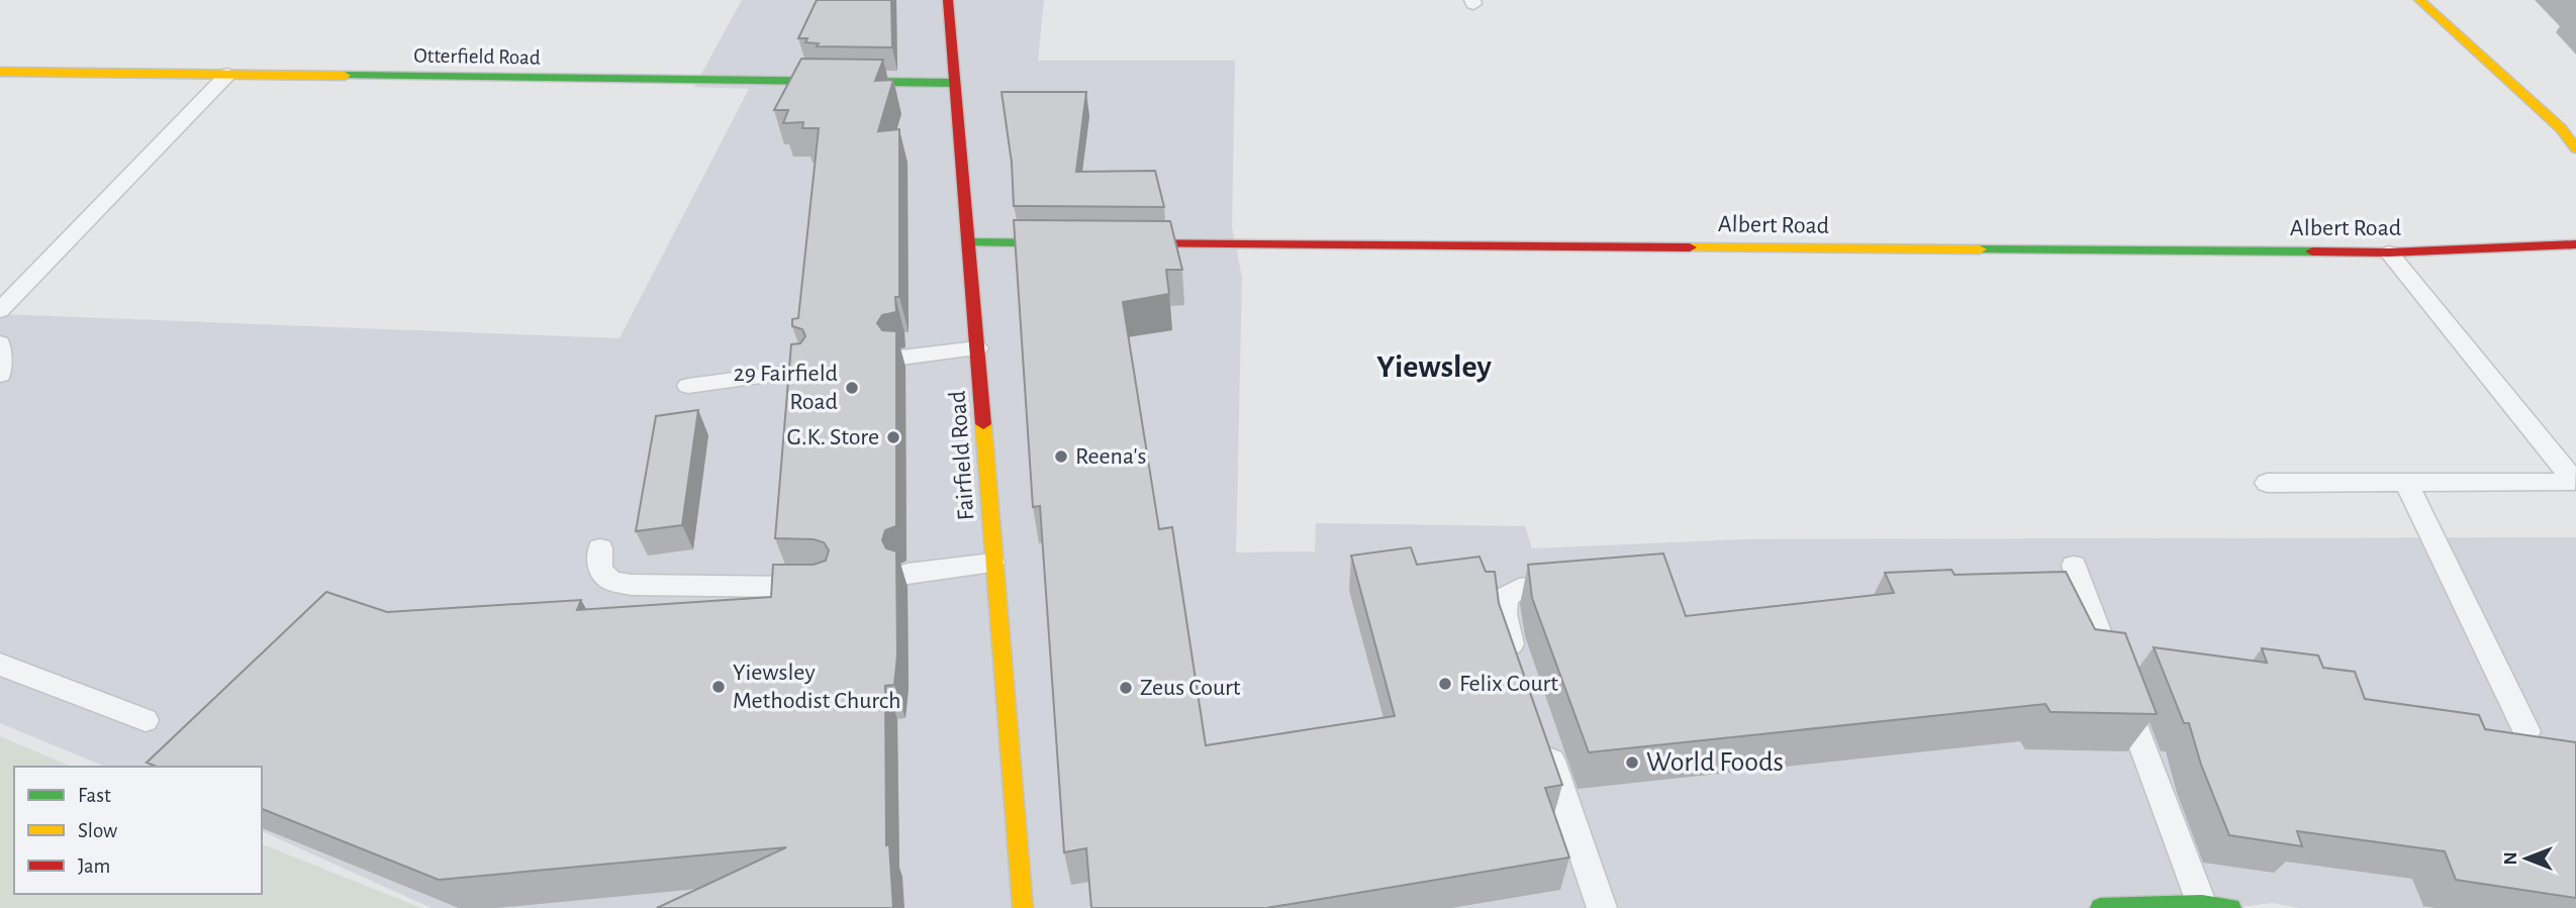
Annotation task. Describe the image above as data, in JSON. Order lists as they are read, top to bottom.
{
  "streets": {
    "street": ["Otterfield Road", "Albert Road", "Fairfield Road"]
  },
  "crossings": [
    ["Otterfield Road", "Fairfield Road"]
  ],
  "districts": ["Yiewsley"],
  "places": [
    "29 Fairfield Road",
    "G.K. Store",
    "Reena's",
    "Felix Court",
    "Yiewsley Methodist Church",
    "Zeus Court",
    "World Foods"
  ],
  "legend": ["Fast", "Slow", "Jam"],
  "north": "left"
}
